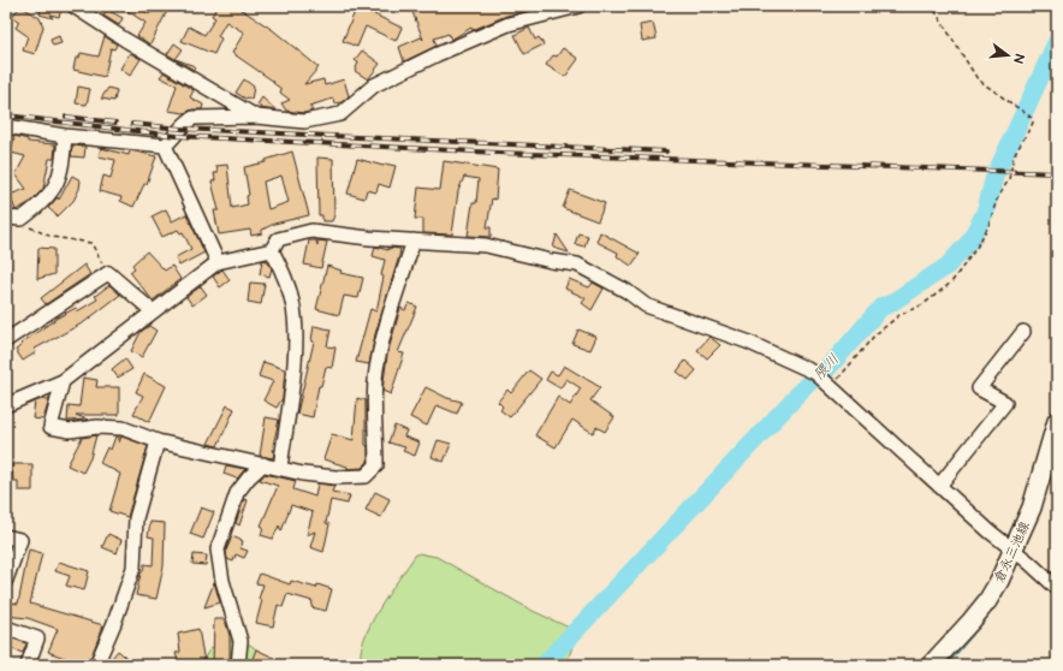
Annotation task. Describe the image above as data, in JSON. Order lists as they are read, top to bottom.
{
  "streets": {
    "main road": ["倉永三池線"]
  },
  "water": ["隈川"],
  "north": "right"
}
